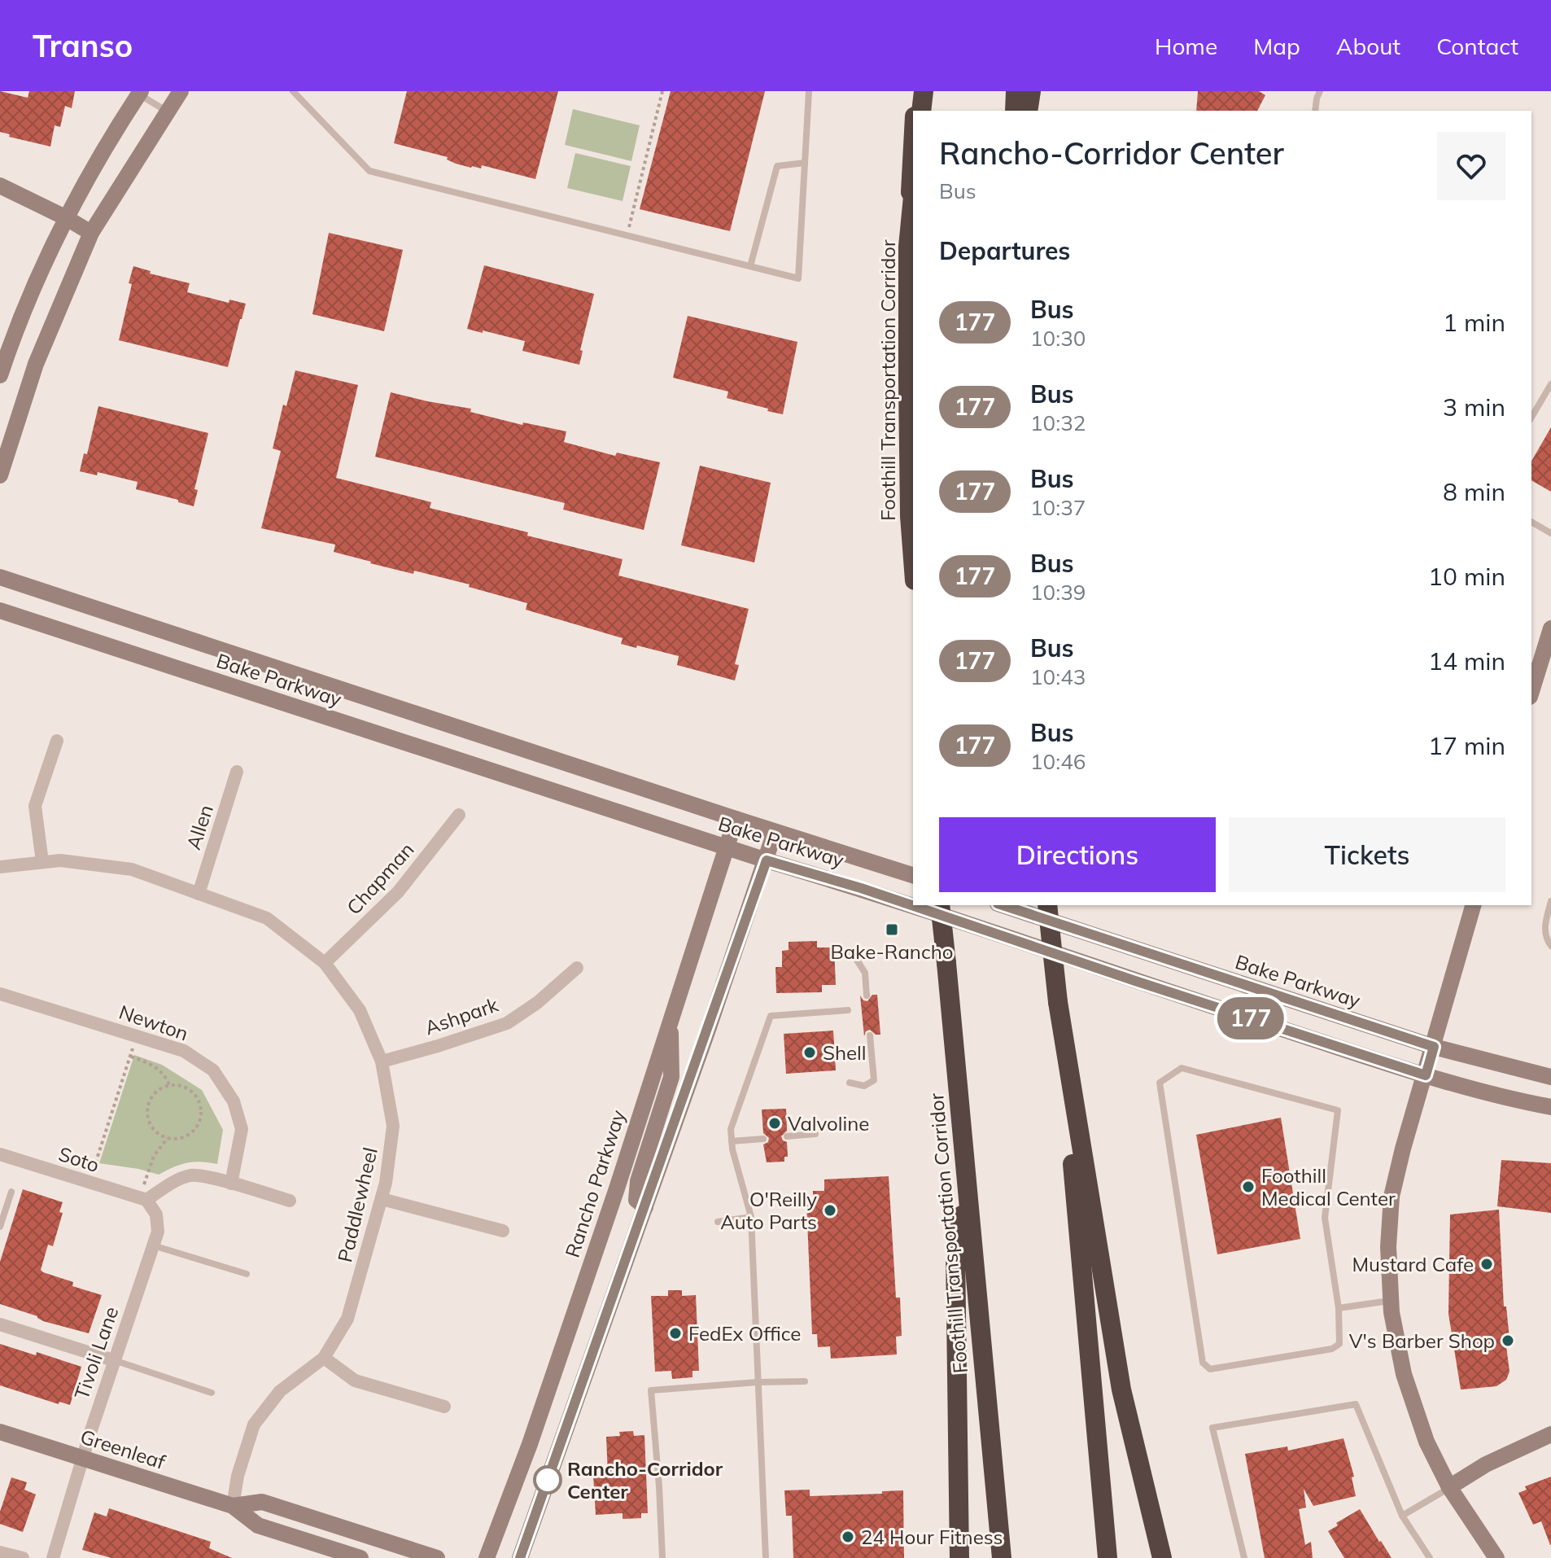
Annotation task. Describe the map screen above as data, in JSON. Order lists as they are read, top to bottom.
{
  "streets": {
    "highway": ["Foothill Transportation Corridor"],
    "main road": ["Bake Parkway", "Rancho Parkway", "Greenleaf"],
    "street": [
      "Allen",
      "Chapman",
      "Ashpark",
      "Newton",
      "Soto",
      "Paddlewheel",
      "Tivoli Lane"
    ]
  },
  "crossings": [
    ["Bake Parkway", "Rancho Parkway"],
    ["Allen", "Paddlewheel"],
    ["Chapman", "Paddlewheel"],
    ["Ashpark", "Paddlewheel"],
    ["Soto", "Tivoli Lane"],
    ["Paddlewheel", "Greenleaf"],
    ["Tivoli Lane", "Greenleaf"]
  ],
  "places": {
    "transit": ["Bake-Rancho"],
    "other": [
      "Shell",
      "Valvoline",
      "Foothill Medical Center",
      "O'Reilly Auto Parts",
      "Mustard Cafe",
      "FedEx Office",
      "V's Barber Shop",
      "Rancho-Corridor Center",
      "24 Hour Fitness"
    ]
  },
  "lines": ["bus line 177"],
  "page": {
    "header": "Transo",
    "nav": [
      "Home",
      "Map",
      "About",
      "Contact"
    ],
    "on_map": "177",
    "heading": [
      ["Rancho-Corridor Center", "Bus"],
      "Departures"
    ],
    "list": [
      {
        "mark": "177",
        "name": "Bus",
        "note": "10:30",
        "value": "1 min"
      },
      {
        "mark": "177",
        "name": "Bus",
        "note": "10:32",
        "value": "3 min"
      },
      {
        "mark": "177",
        "name": "Bus",
        "note": "10:37",
        "value": "8 min"
      },
      {
        "mark": "177",
        "name": "Bus",
        "note": "10:39",
        "value": "10 min"
      },
      {
        "mark": "177",
        "name": "Bus",
        "note": "10:43",
        "value": "14 min"
      },
      {
        "mark": "177",
        "name": "Bus",
        "note": "10:46",
        "value": "17 min"
      }
    ],
    "buttons": ["Directions", "Tickets"]
  }
}
